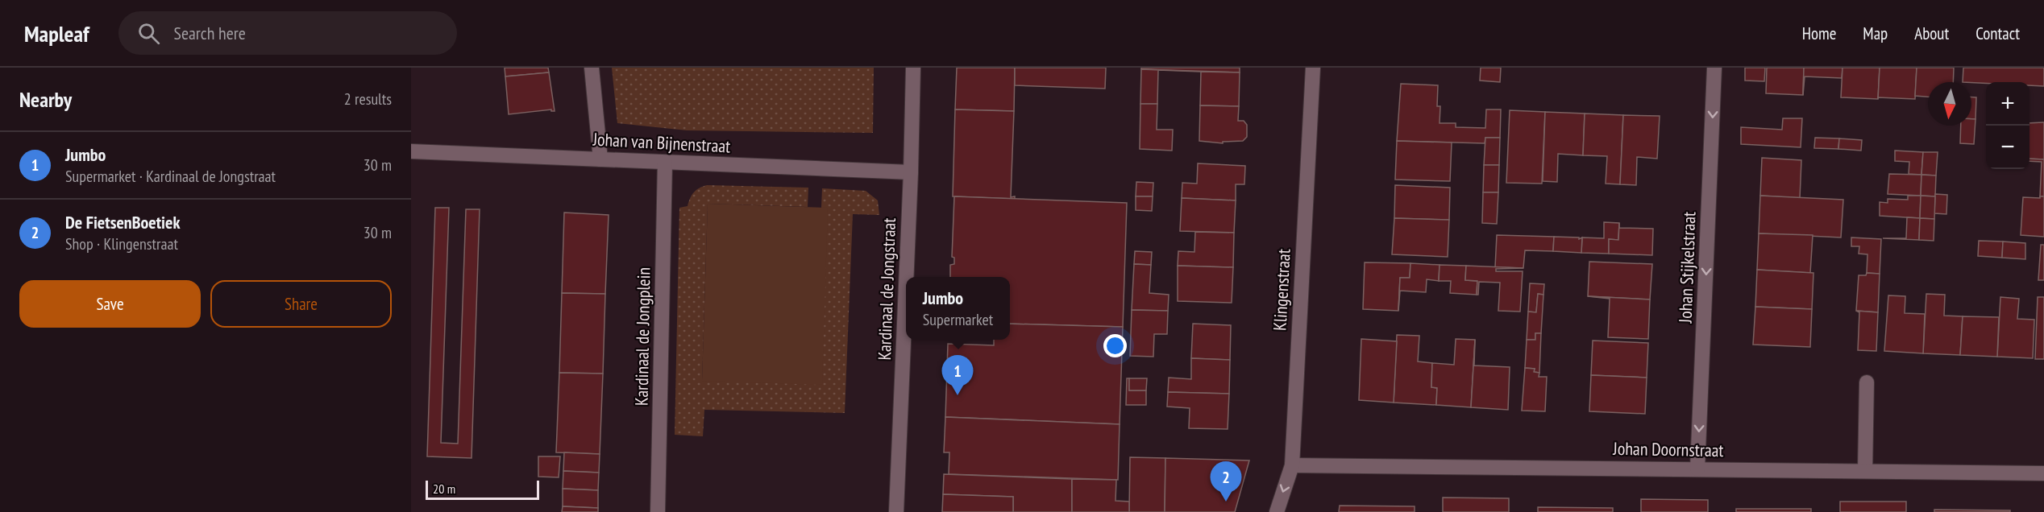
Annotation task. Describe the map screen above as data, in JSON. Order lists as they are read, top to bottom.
{
  "streets": {
    "street": [
      "Johan van Bijnenstraat",
      "Johan Stijkelstraat",
      "Kardinaal de Jongstraat",
      "Klingenstraat",
      "Kardinaal de Jongplein",
      "Johan Doornstraat"
    ]
  },
  "crossings": [
    ["Johan van Bijnenstraat", "Kardinaal de Jongstraat"],
    ["Johan van Bijnenstraat", "Kardinaal de Jongplein"],
    ["Johan Stijkelstraat", "Johan Doornstraat"],
    ["Klingenstraat", "Johan Doornstraat"]
  ],
  "one_way": ["Johan Stijkelstraat"],
  "scale_bar": "20 m",
  "north": "bottom",
  "page": {
    "header": "Mapleaf",
    "search": "Search here",
    "nav": [
      "Home",
      "Map",
      "About",
      "Contact"
    ],
    "heading": ["Nearby", "2 results"],
    "map_buttons": ["+", "−"],
    "list": [
      {
        "mark": "1",
        "name": "Jumbo",
        "note": "Supermarket · Kardinaal de Jongstraat",
        "value": "30 m"
      },
      {
        "mark": "2",
        "name": "De FietsenBoetiek",
        "note": "Shop · Klingenstraat",
        "value": "30 m"
      }
    ],
    "buttons": ["Save", "Share"],
    "popup": ["Jumbo", "Supermarket"],
    "pins": ["1", "2"],
    "scale": "20 m"
  }
}
